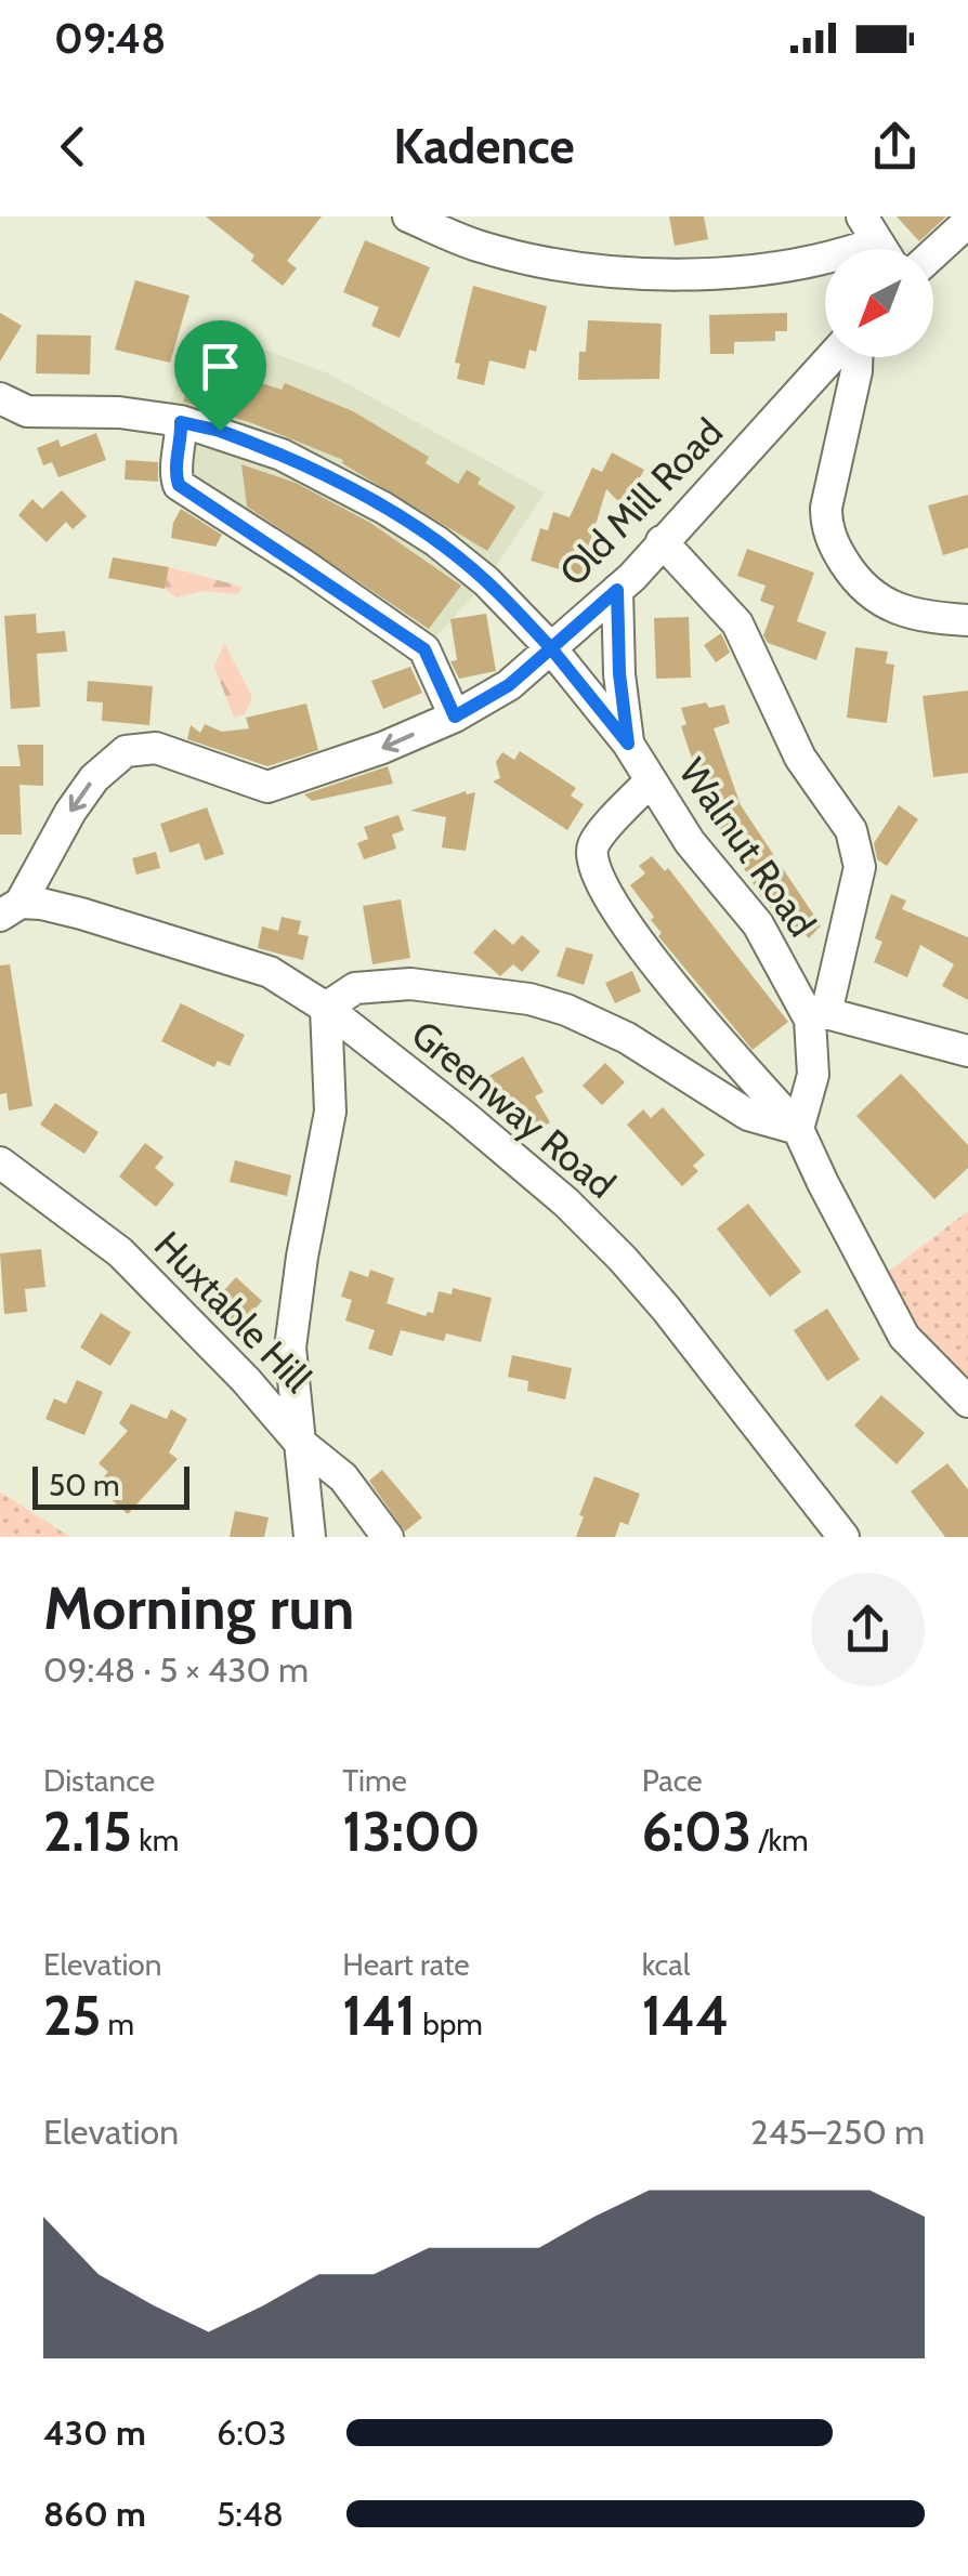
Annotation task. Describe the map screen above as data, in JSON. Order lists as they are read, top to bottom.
{
  "streets": {
    "street": [
      "Old Mill Road",
      "Walnut Road",
      "Greenway Road",
      "Huxtable Hill"
    ]
  },
  "crossings": [
    ["Old Mill Road", "Walnut Road"],
    ["Old Mill Road", "Greenway Road"]
  ],
  "one_way": ["Old Mill Road"],
  "scale_bar": "50 m",
  "north": "bottom left",
  "page": {
    "status": "09:48",
    "header": "Kadence",
    "scale": "50 m",
    "heading": ["Morning run", "09:48 · 5 × 430 m"],
    "stats": [
      ["Distance", "2.15 km"],
      ["Time", "13:00"],
      ["Pace", "6:03 /km"],
      ["Elevation", "25 m"],
      ["Heart rate", "141 bpm"],
      ["kcal", "144"]
    ],
    "chart": ["Elevation", "245–250 m"],
    "list": [
      {
        "name": "430 m",
        "note": "6:03"
      },
      {
        "name": "860 m",
        "note": "5:48"
      }
    ]
  }
}
